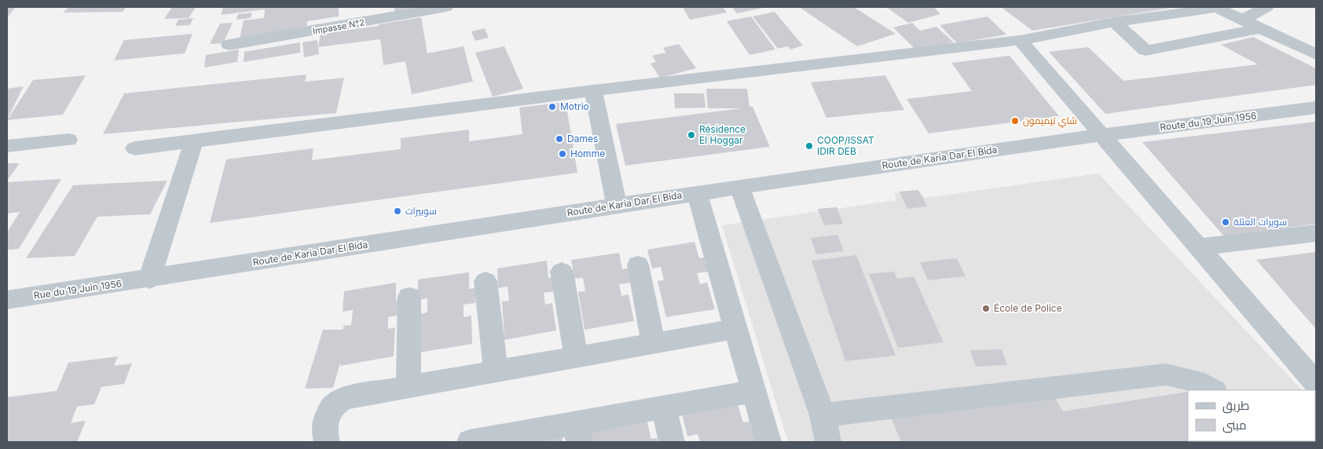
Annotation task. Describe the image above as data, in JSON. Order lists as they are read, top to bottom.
{
  "streets": {
    "street": [
      "Impasse N°2",
      "Route du 19 Juin 1956",
      "Route de Karia Dar El Bida",
      "Rue du 19 Juin 1956"
    ]
  },
  "crossings": [
    ["Route du 19 Juin 1956", "Route de Karia Dar El Bida"],
    ["Route de Karia Dar El Bida", "Rue du 19 Juin 1956"]
  ],
  "places": [
    "Motrio",
    "شاي تيميمون",
    "Résidence El Hoggar",
    "Dames",
    "COOP/ISSAT IDIR DEB",
    "Homme",
    "سوبيرات",
    "سويرات العئلة",
    "École de Police"
  ],
  "legend": ["طريق", "مبنى"]
}
